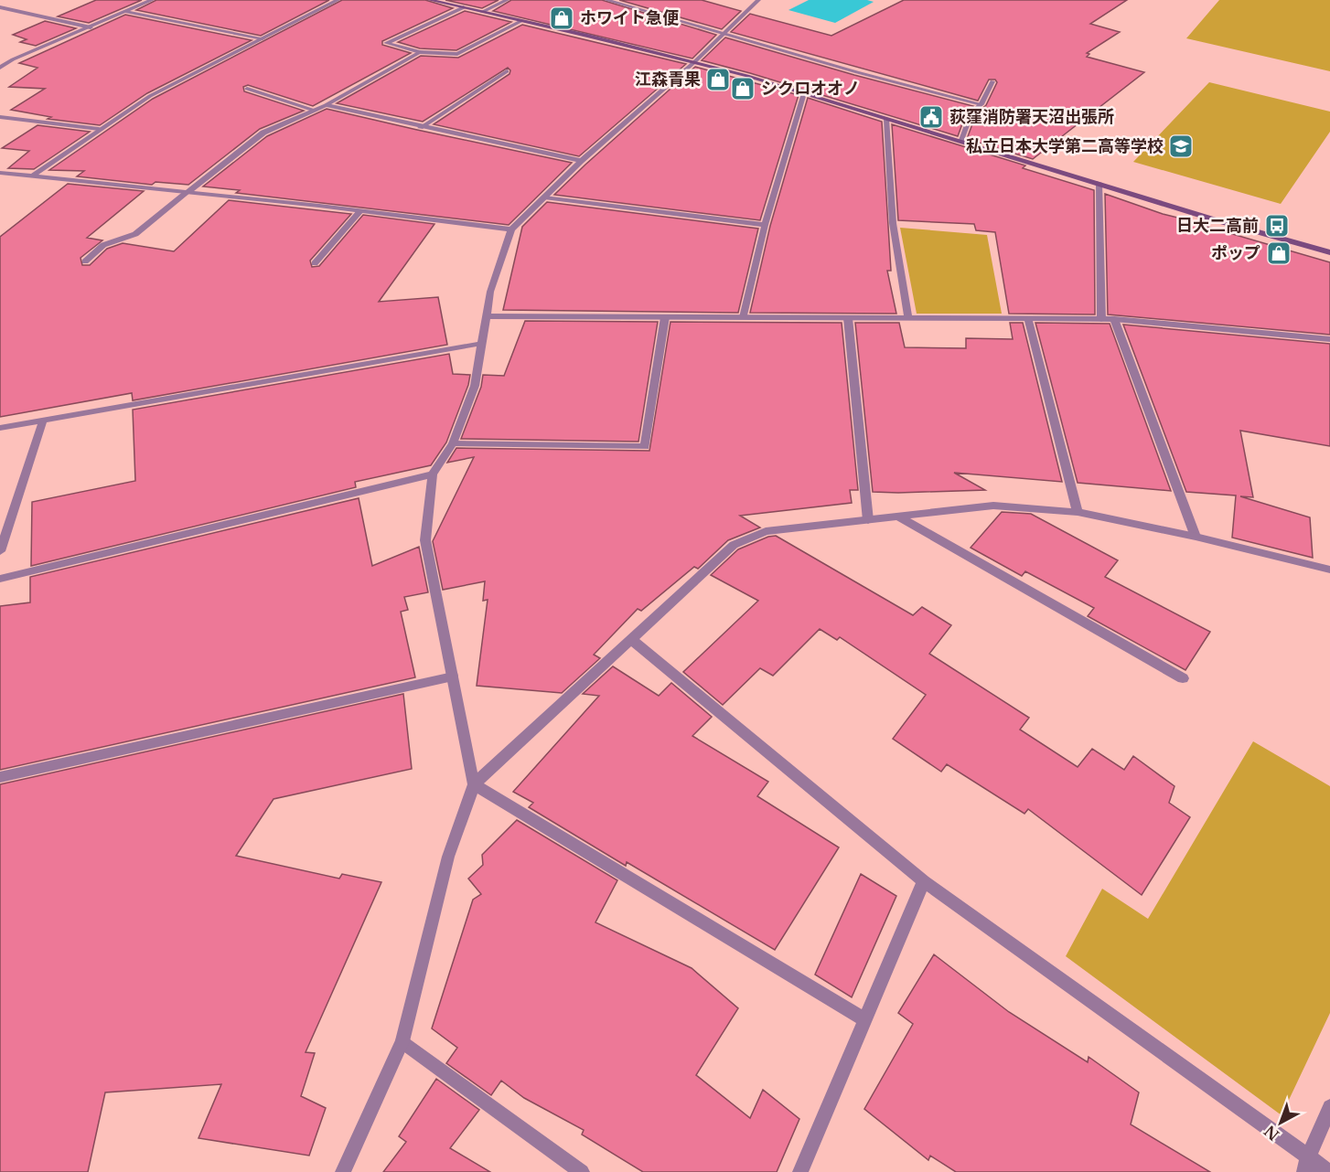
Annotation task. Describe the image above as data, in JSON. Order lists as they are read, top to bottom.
{
  "places": {
    "shop": [
      "ホワイト急便",
      "江森青果",
      "シクロオオノ",
      "ポップ"
    ],
    "public building": ["荻窪消防署天沼出張所"],
    "school or university": ["私立日本大学第二高等学校"],
    "bus stop": ["日大二高前"]
  },
  "north": "bottom left"
}
